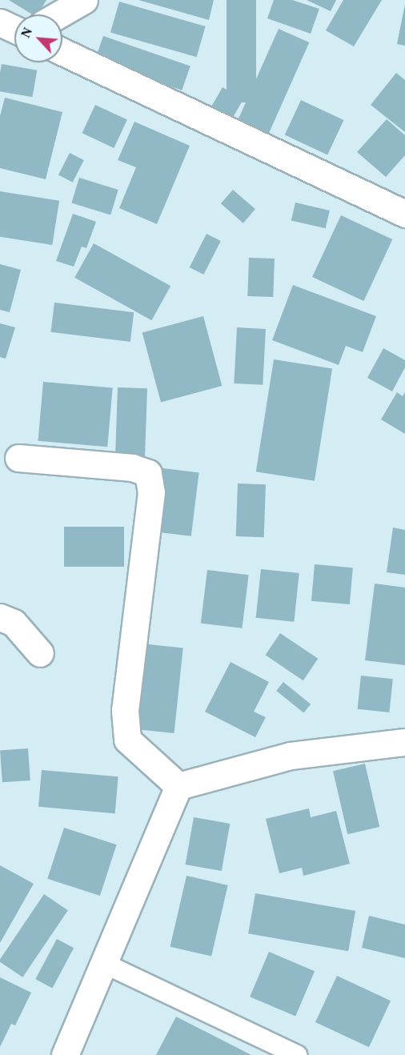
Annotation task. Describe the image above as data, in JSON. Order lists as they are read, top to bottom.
{
  "north": "top left"
}
